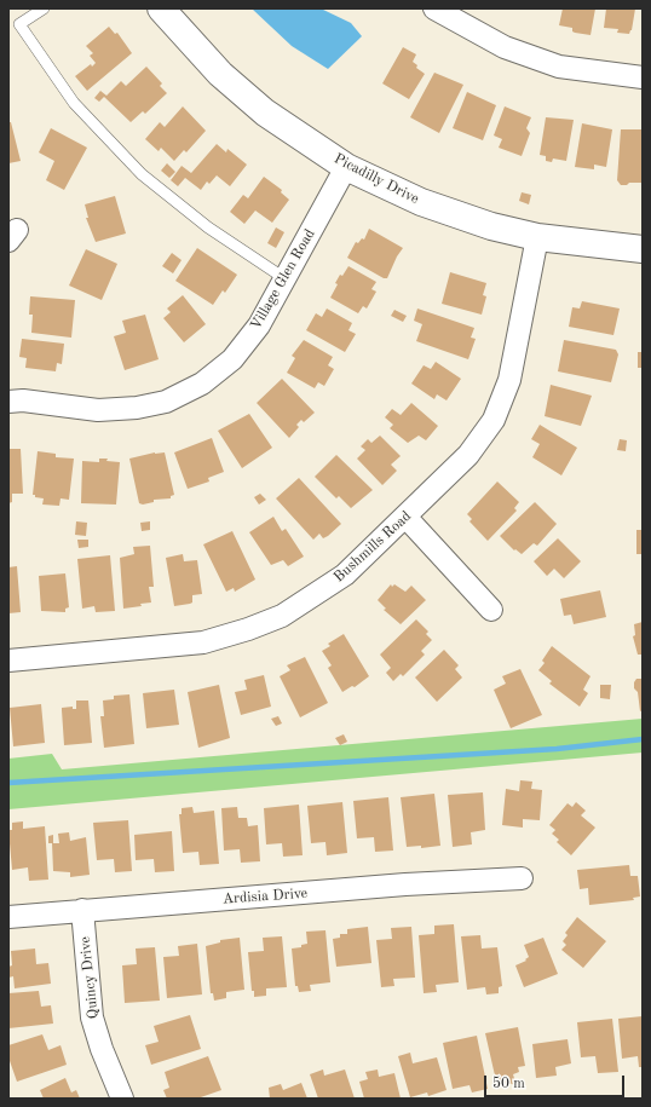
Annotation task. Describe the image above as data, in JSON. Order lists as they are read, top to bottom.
{
  "streets": {
    "street": [
      "Picadilly Drive",
      "Village Glen Road",
      "Bushmills Road",
      "Ardisia Drive",
      "Quincy Drive"
    ]
  },
  "crossings": [
    ["Picadilly Drive", "Village Glen Road"],
    ["Picadilly Drive", "Bushmills Road"],
    ["Ardisia Drive", "Quincy Drive"]
  ],
  "scale_bar": "50 m"
}
